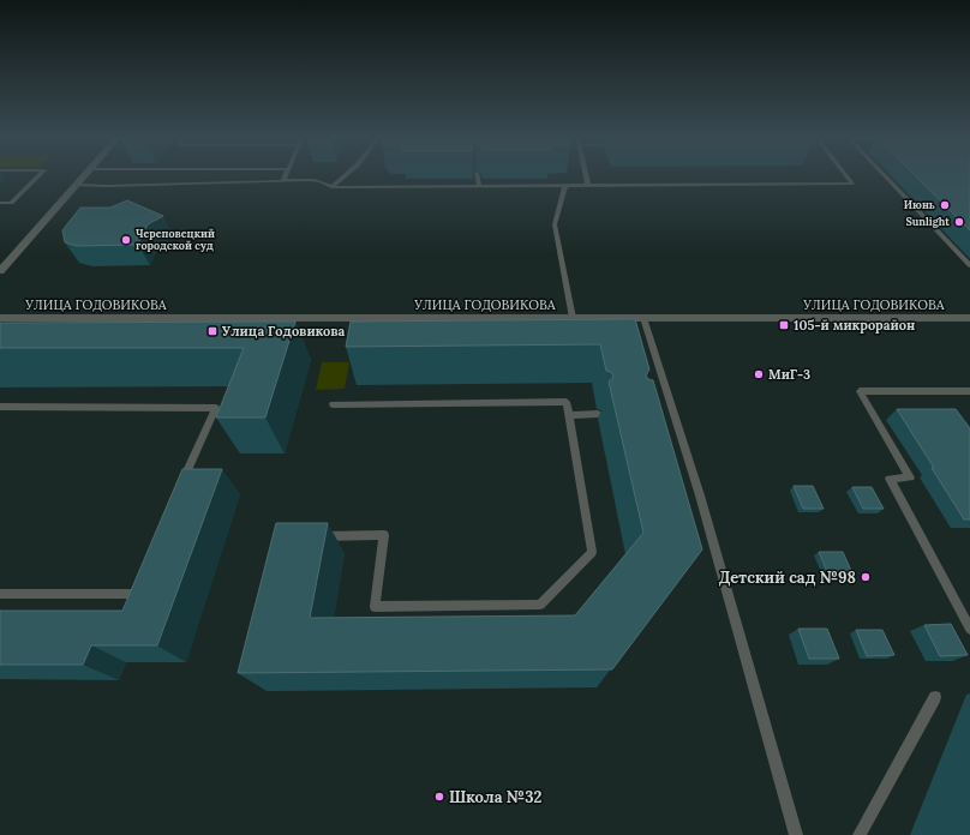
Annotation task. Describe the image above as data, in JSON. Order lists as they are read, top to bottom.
{
  "streets": {
    "street": ["УЛИЦА ГОДОВИКОВА"]
  },
  "places": {
    "other": [
      "Июнь",
      "Sunlight",
      "Череповецкий городской суд",
      "МиГ-3",
      "Детский сад №98",
      "Школа №32"
    ],
    "transit": ["105-й микрорайон", "Улица Годовикова"]
  }
}
